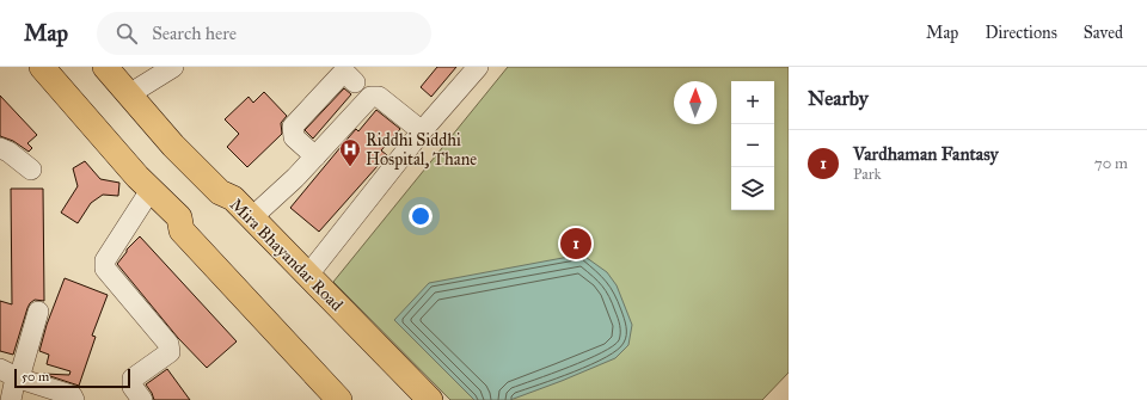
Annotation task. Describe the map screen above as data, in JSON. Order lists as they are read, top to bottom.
{
  "streets": {
    "main road": ["Mira Bhayandar Road"]
  },
  "places": {
    "hospital": ["Riddhi Siddhi Hospital, Thane"]
  },
  "scale_bar": "50 m",
  "north": "top",
  "page": {
    "header": "Map",
    "search": "Search here",
    "nav": ["Map", "Directions", "Saved"],
    "heading": "Nearby",
    "map_buttons": ["+", "−"],
    "list": [
      {
        "mark": "1",
        "name": "Vardhaman Fantasy",
        "note": "Park",
        "value": "70 m"
      }
    ],
    "pins": "1",
    "scale": "50 m"
  }
}
